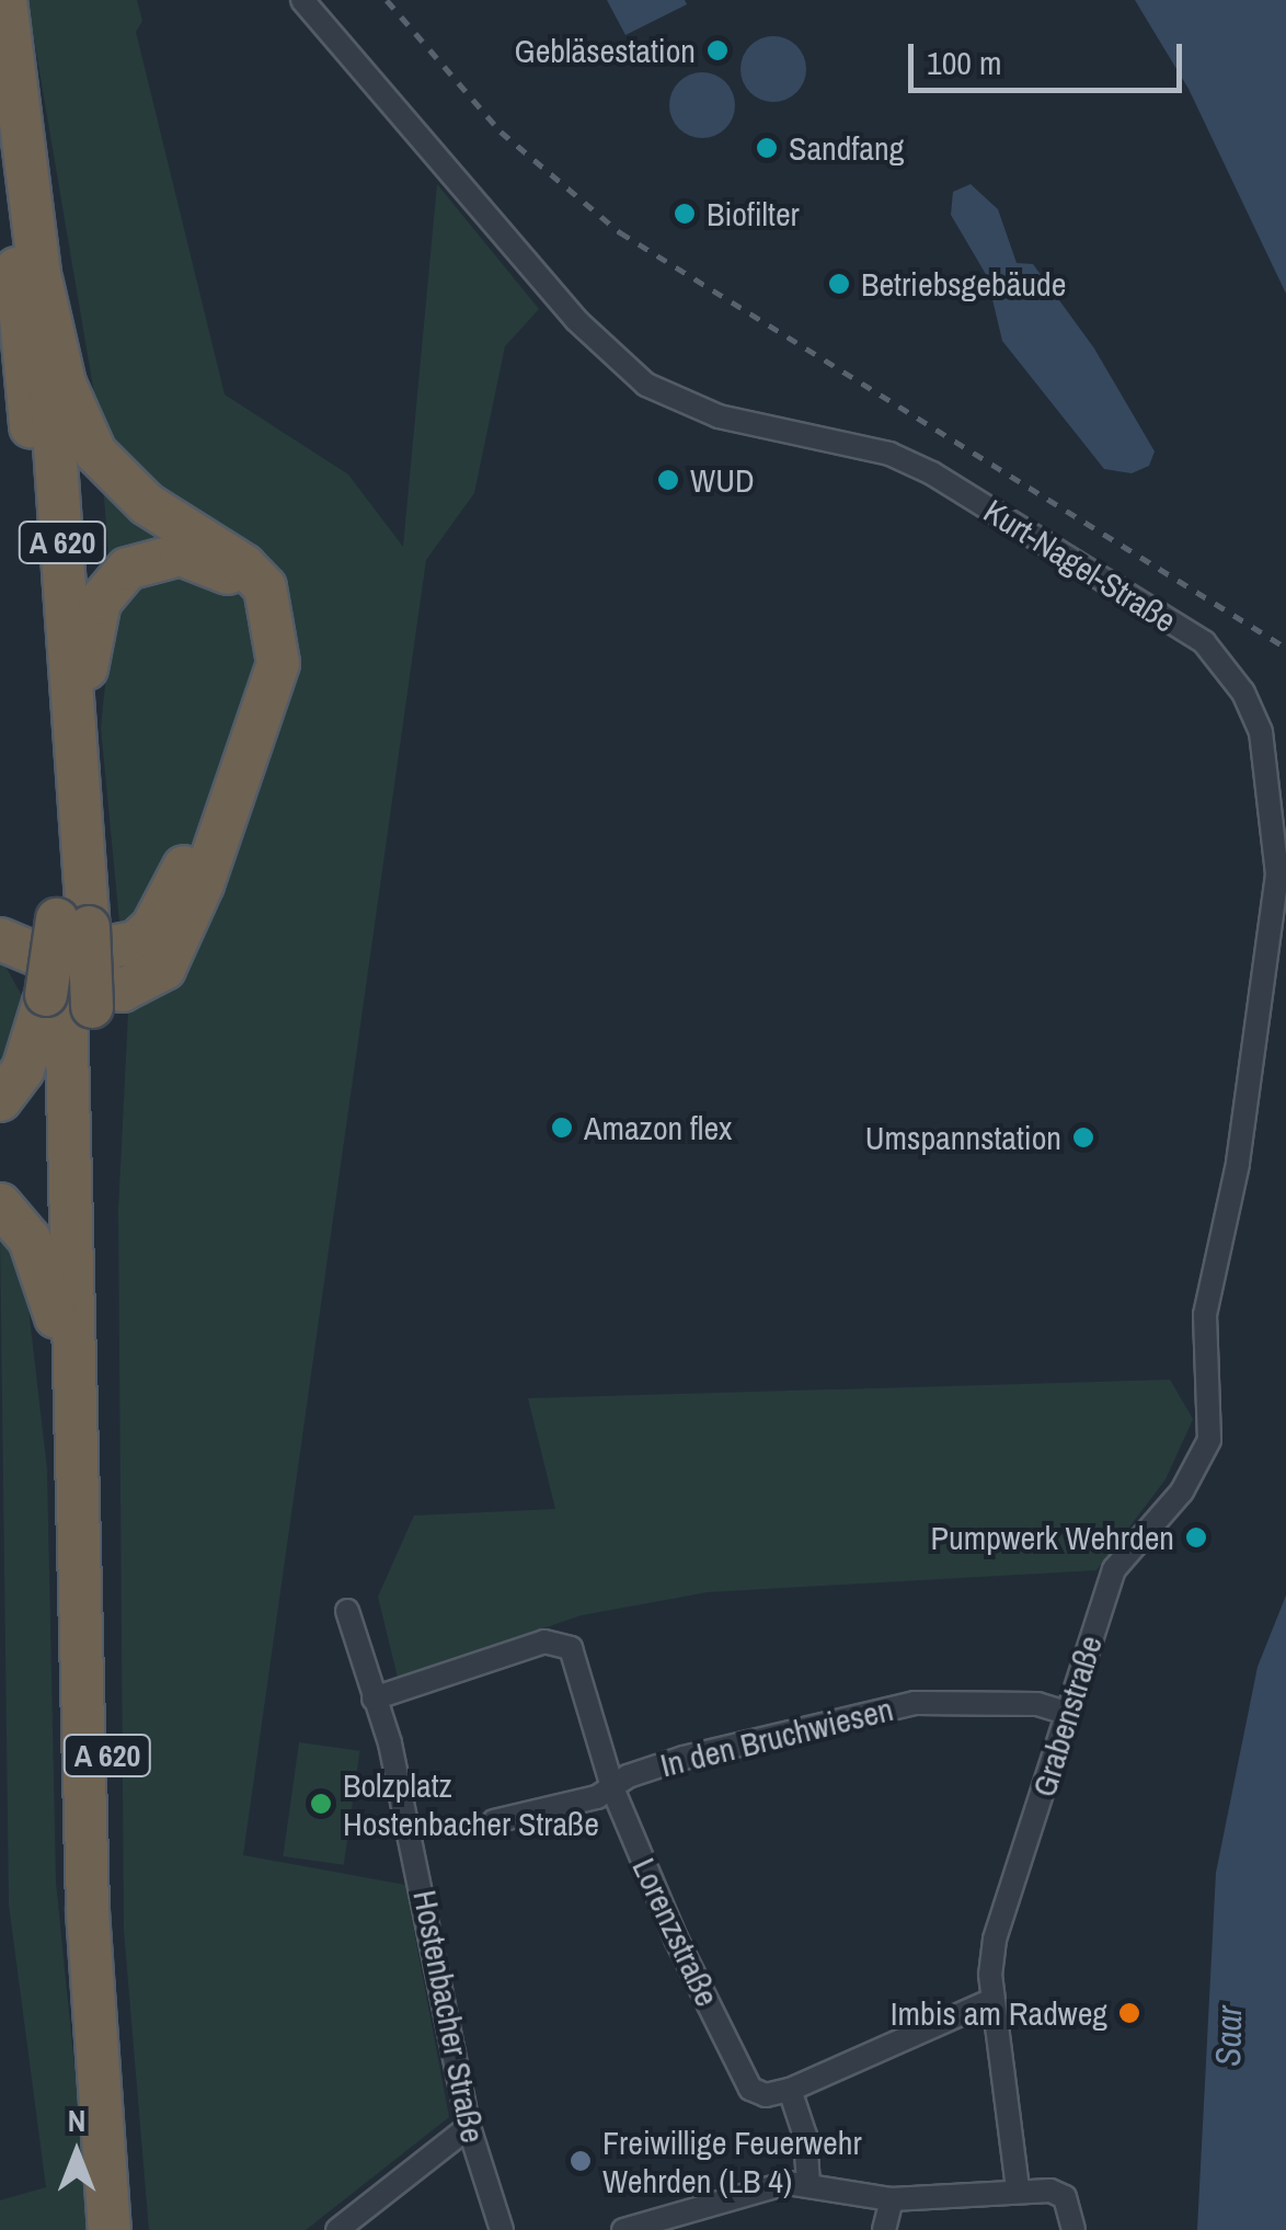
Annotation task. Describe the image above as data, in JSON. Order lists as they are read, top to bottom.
{
  "streets": {
    "highway": ["A 620"],
    "street": [
      "Kurt-Nagel-Straße",
      "Grabenstraße",
      "In den Bruchwiesen",
      "Lorenzstraße",
      "Hostenbacher Straße"
    ]
  },
  "crossings": [
    ["Kurt-Nagel-Straße", "Grabenstraße"],
    ["Grabenstraße", "In den Bruchwiesen"],
    ["In den Bruchwiesen", "Lorenzstraße"],
    ["Lorenzstraße", "Hostenbacher Straße"]
  ],
  "water": ["Saar"],
  "places": [
    "Gebläsestation",
    "Sandfang",
    "Biofilter",
    "Betriebsgebäude",
    "WUD",
    "Amazon flex",
    "Umspannstation",
    "Pumpwerk Wehrden",
    "Bolzplatz Hostenbacher Straße",
    "Imbis am Radweg",
    "Freiwillige Feuerwehr Wehrden (LB 4)"
  ],
  "scale_bar": "100 m",
  "north": "top"
}
